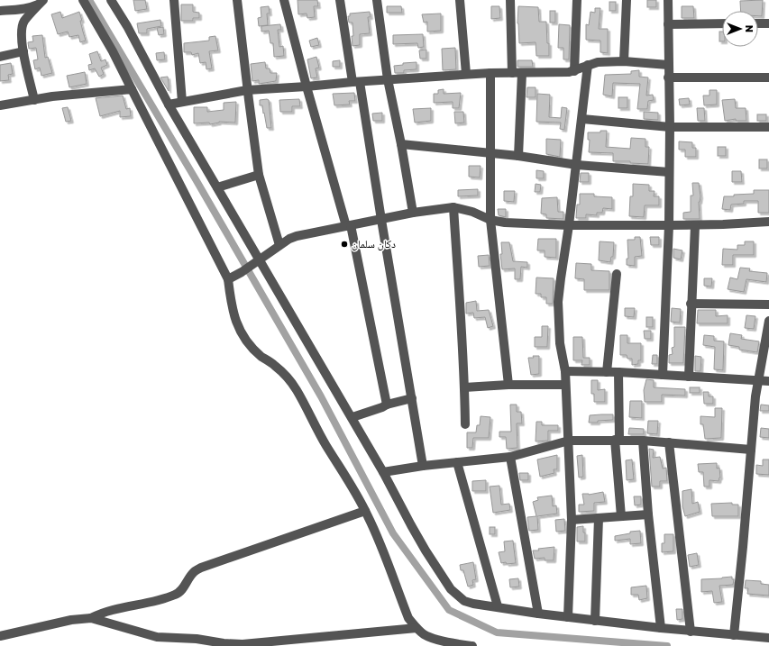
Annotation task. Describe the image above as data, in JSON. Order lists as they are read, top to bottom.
{
  "places": ["دكان سلمان"],
  "north": "right"
}
